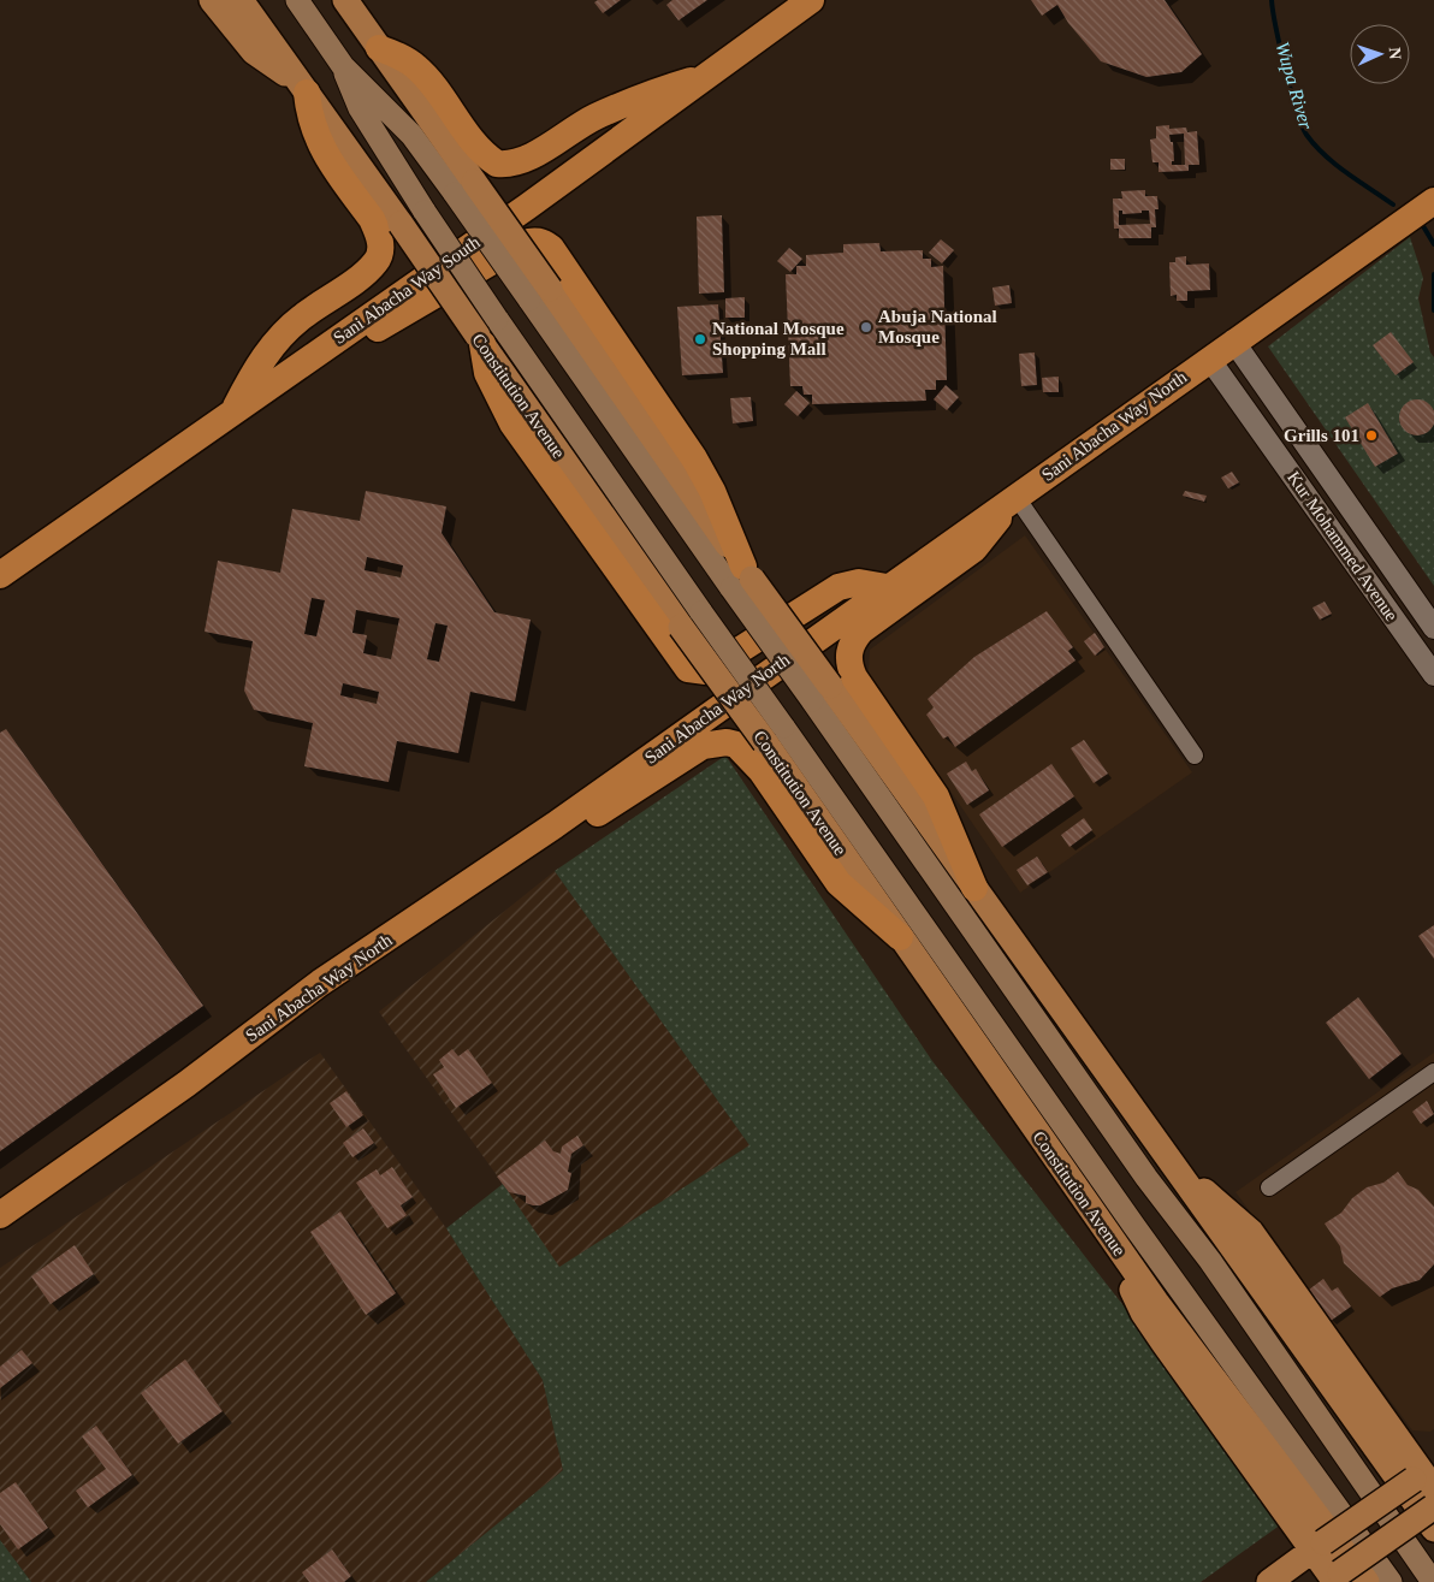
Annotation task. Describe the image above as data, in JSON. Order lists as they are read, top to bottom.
{
  "streets": {
    "highway": ["Sani Abacha Way South", "Sani Abacha Way North"],
    "main road": ["Constitution Avenue"],
    "street": ["Kur Mohammed Avenue"]
  },
  "crossings": [
    ["Sani Abacha Way North", "Kur Mohammed Avenue"]
  ],
  "water": ["Wupa River"],
  "places": ["Abuja National Mosque", "National Mosque Shopping Mall", "Grills 101"],
  "north": "right"
}
